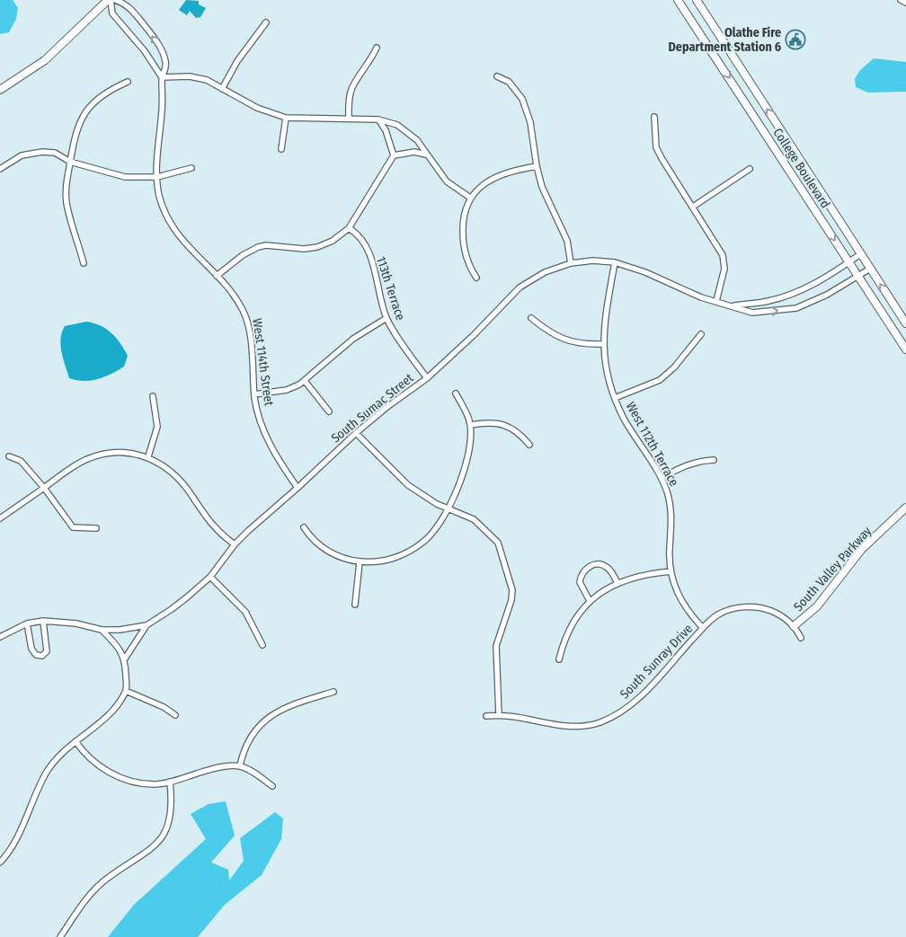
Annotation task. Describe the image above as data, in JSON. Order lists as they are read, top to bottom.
{
  "streets": {
    "street": [
      "College Boulevard",
      "113th Terrace",
      "West 114th Street",
      "South Sumac Street",
      "West 112th Terrace",
      "South Valley Parkway",
      "South Sunray Drive"
    ]
  },
  "crossings": [
    ["College Boulevard", "South Sumac Street"],
    ["113th Terrace", "South Sumac Street"],
    ["West 114th Street", "South Sumac Street"],
    ["South Sumac Street", "West 112th Terrace"],
    ["West 112th Terrace", "South Sunray Drive"],
    ["South Valley Parkway", "South Sunray Drive"]
  ],
  "places": {
    "public building": ["Olathe Fire Department Station 6"]
  }
}
